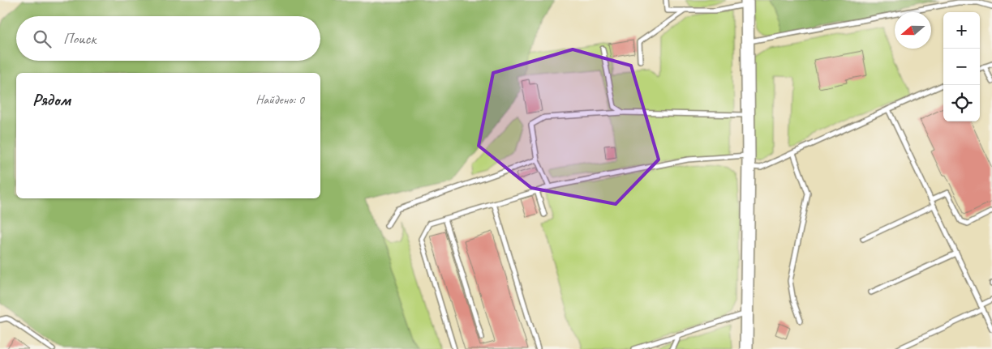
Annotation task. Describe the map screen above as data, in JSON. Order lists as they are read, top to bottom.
{
  "north": "left",
  "page": {
    "map_buttons": ["+", "−"],
    "search": "Поиск",
    "heading": ["Рядом", "Найдено: 0"]
  }
}
